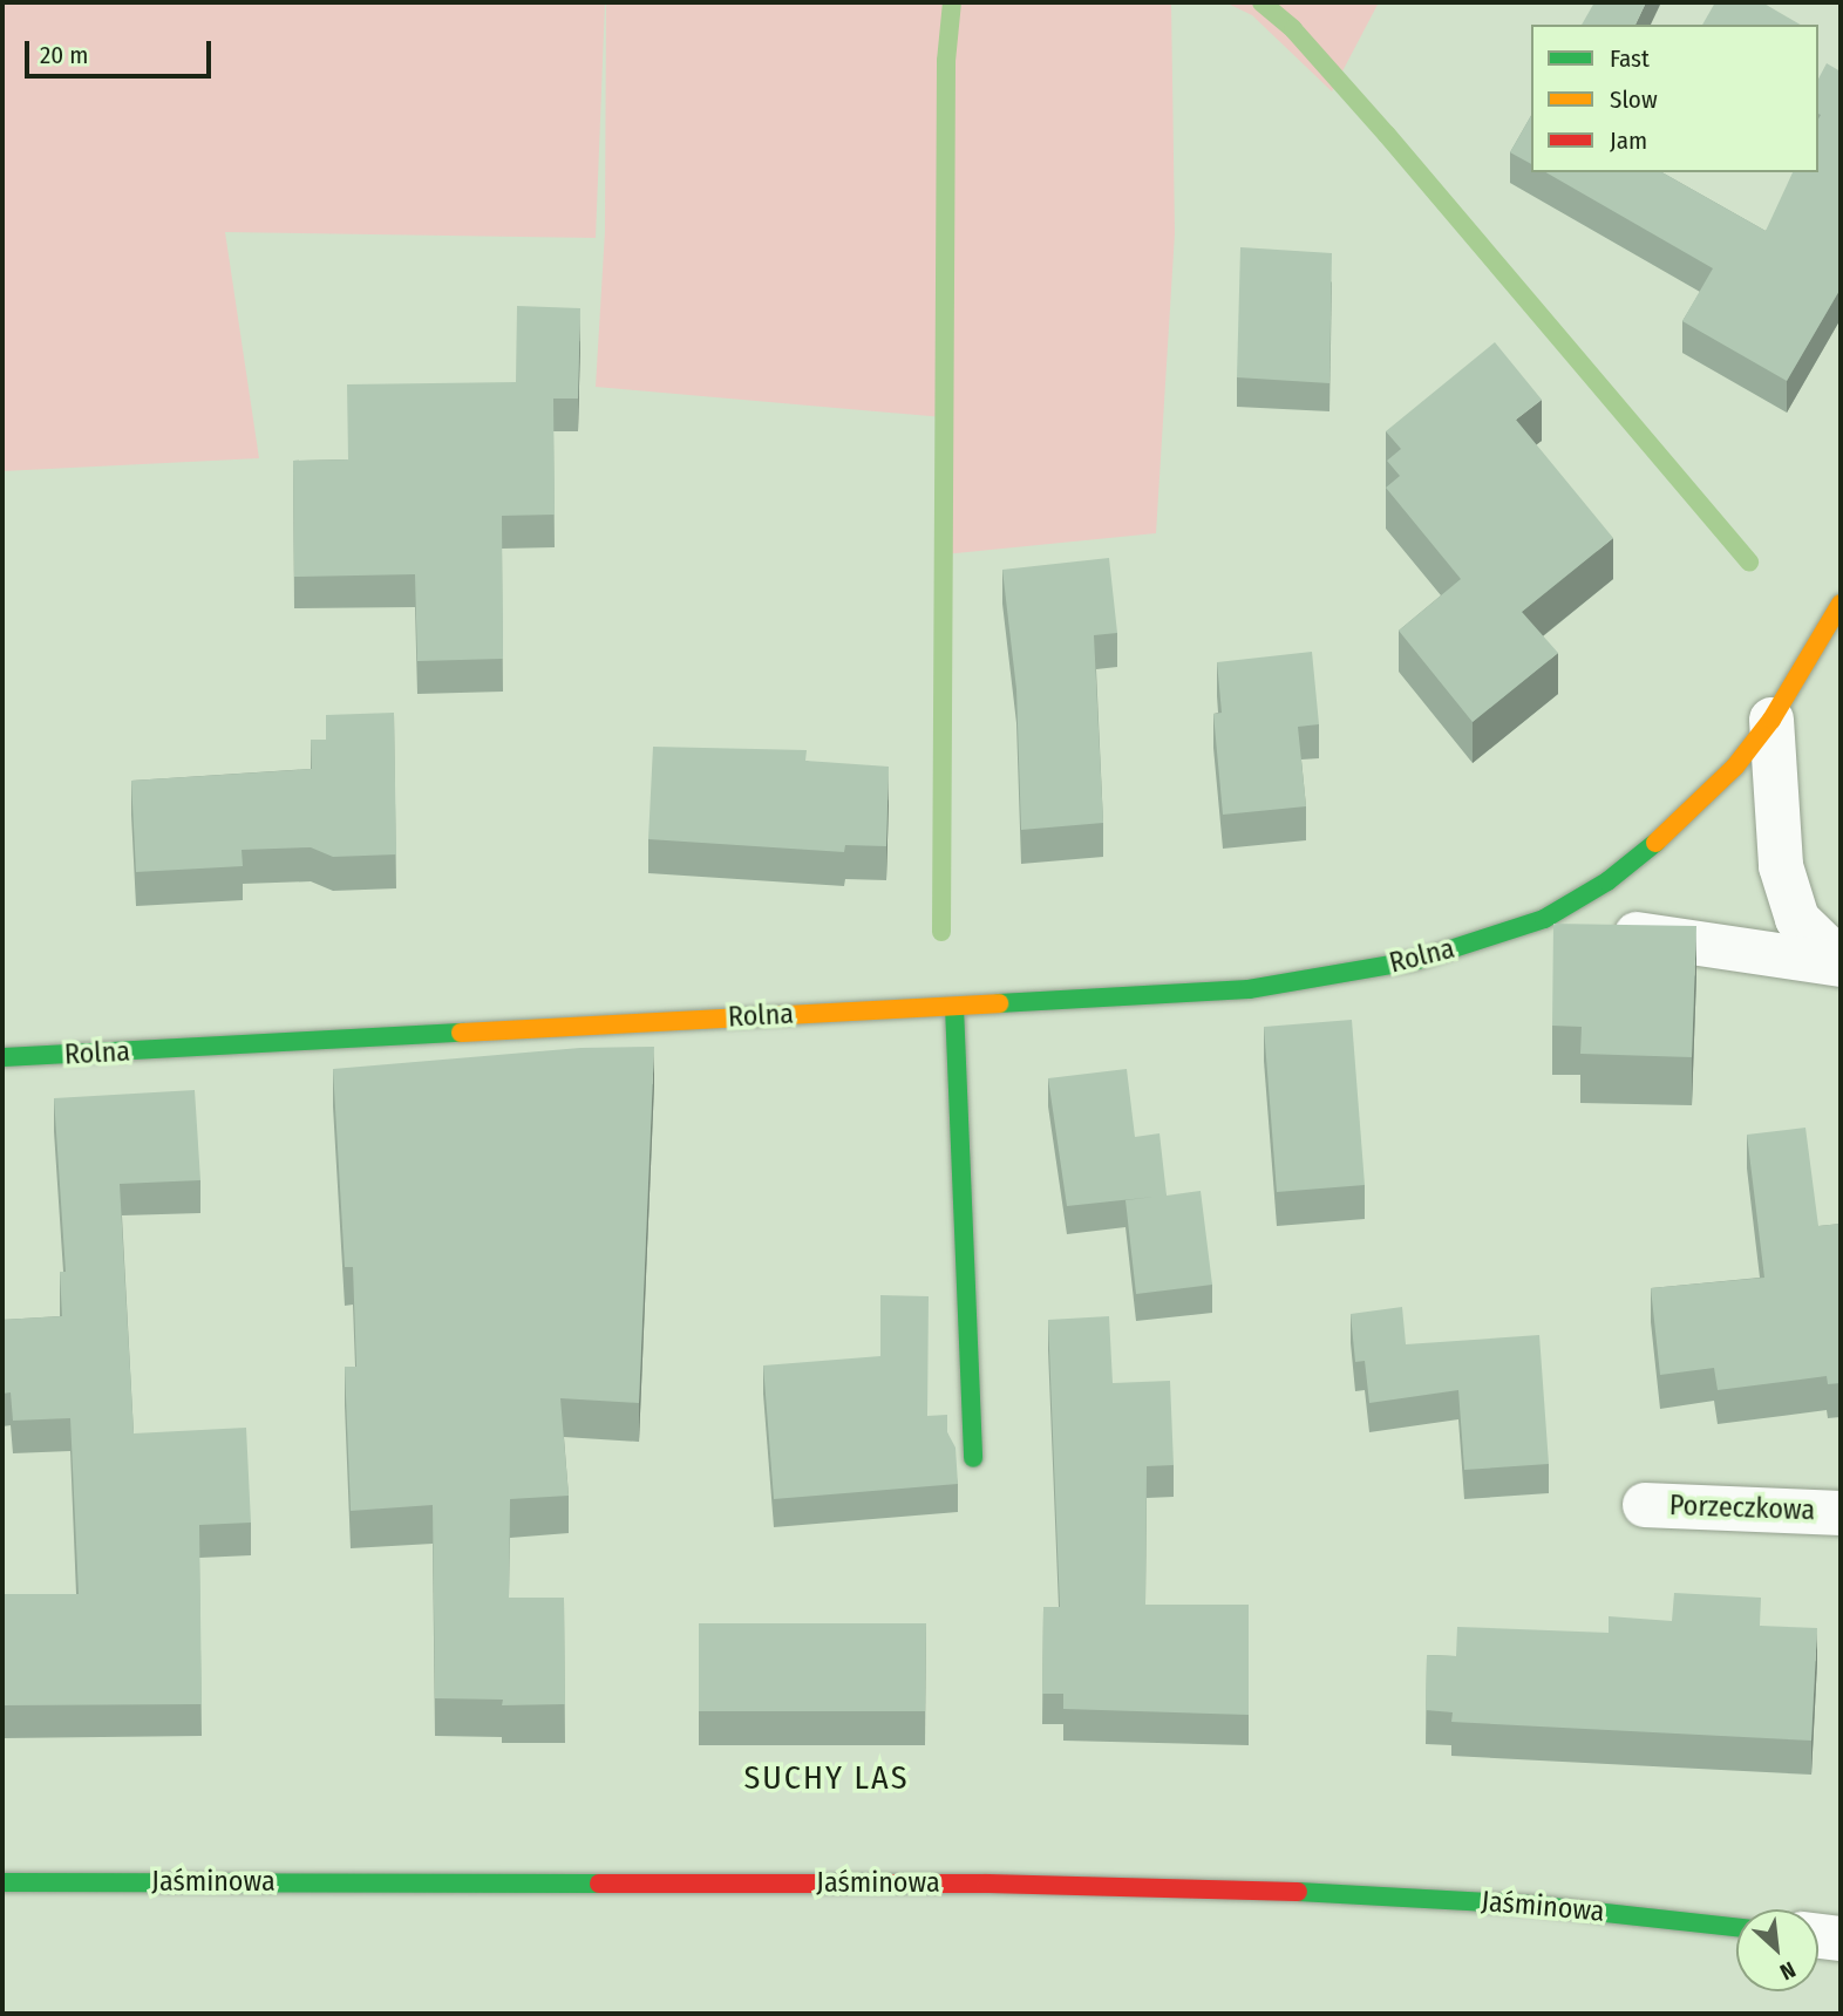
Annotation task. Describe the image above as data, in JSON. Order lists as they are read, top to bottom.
{
  "streets": {
    "street": ["Rolna", "Porzeczkowa", "Jaśminowa"]
  },
  "districts": ["SUCHY LAS"],
  "legend": ["Fast", "Slow", "Jam"],
  "scale_bar": "20 m",
  "north": "bottom right"
}
